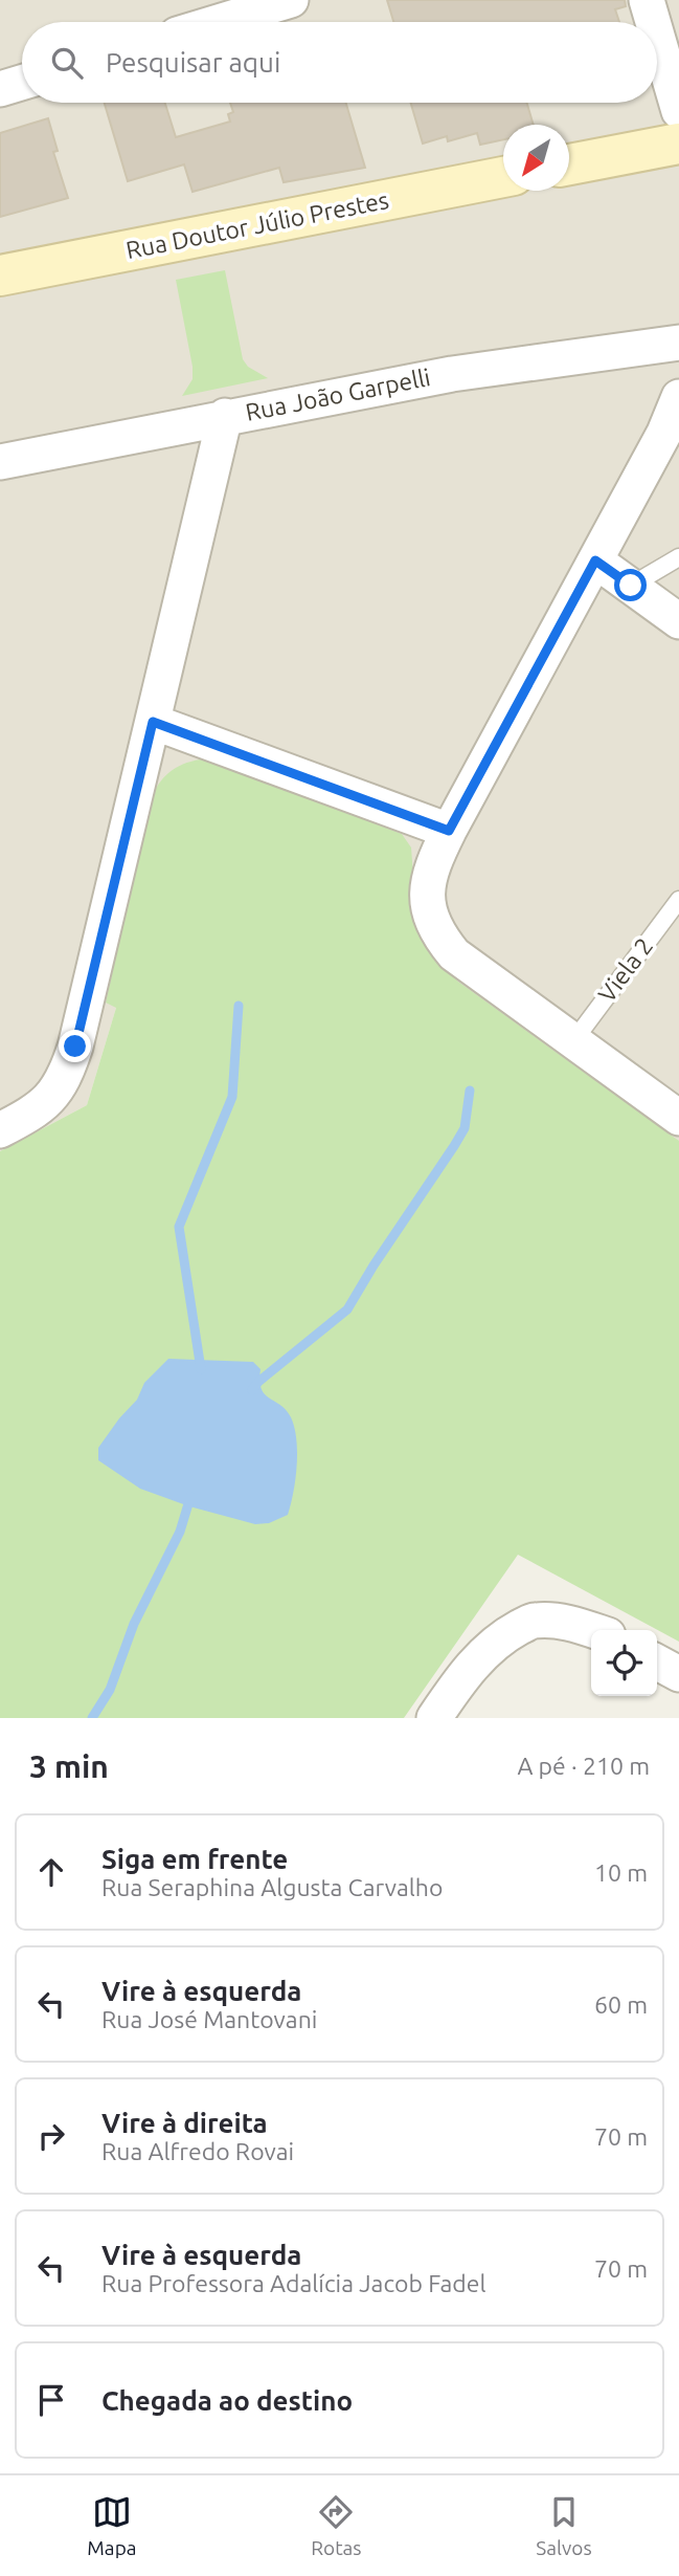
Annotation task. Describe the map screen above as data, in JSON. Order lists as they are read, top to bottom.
{
  "streets": {
    "street": ["Rua Doutor Júlio Prestes", "Rua João Garpelli"],
    "lane": ["Viela 2"]
  },
  "north": "bottom left",
  "page": {
    "search": "Pesquisar aqui",
    "heading": ["3 min", "A pé · 210 m"],
    "list": [
      ["Siga em frente", "Rua Seraphina Algusta Carvalho", "10 m"],
      ["Vire à esquerda", "Rua José Mantovani", "60 m"],
      ["Vire à direita", "Rua Alfredo Rovai", "70 m"],
      ["Vire à esquerda", "Rua Professora Adalícia Jacob Fadel", "70 m"],
      "Chegada ao destino"
    ],
    "nav": ["Mapa", "Rotas", "Salvos"]
  }
}
